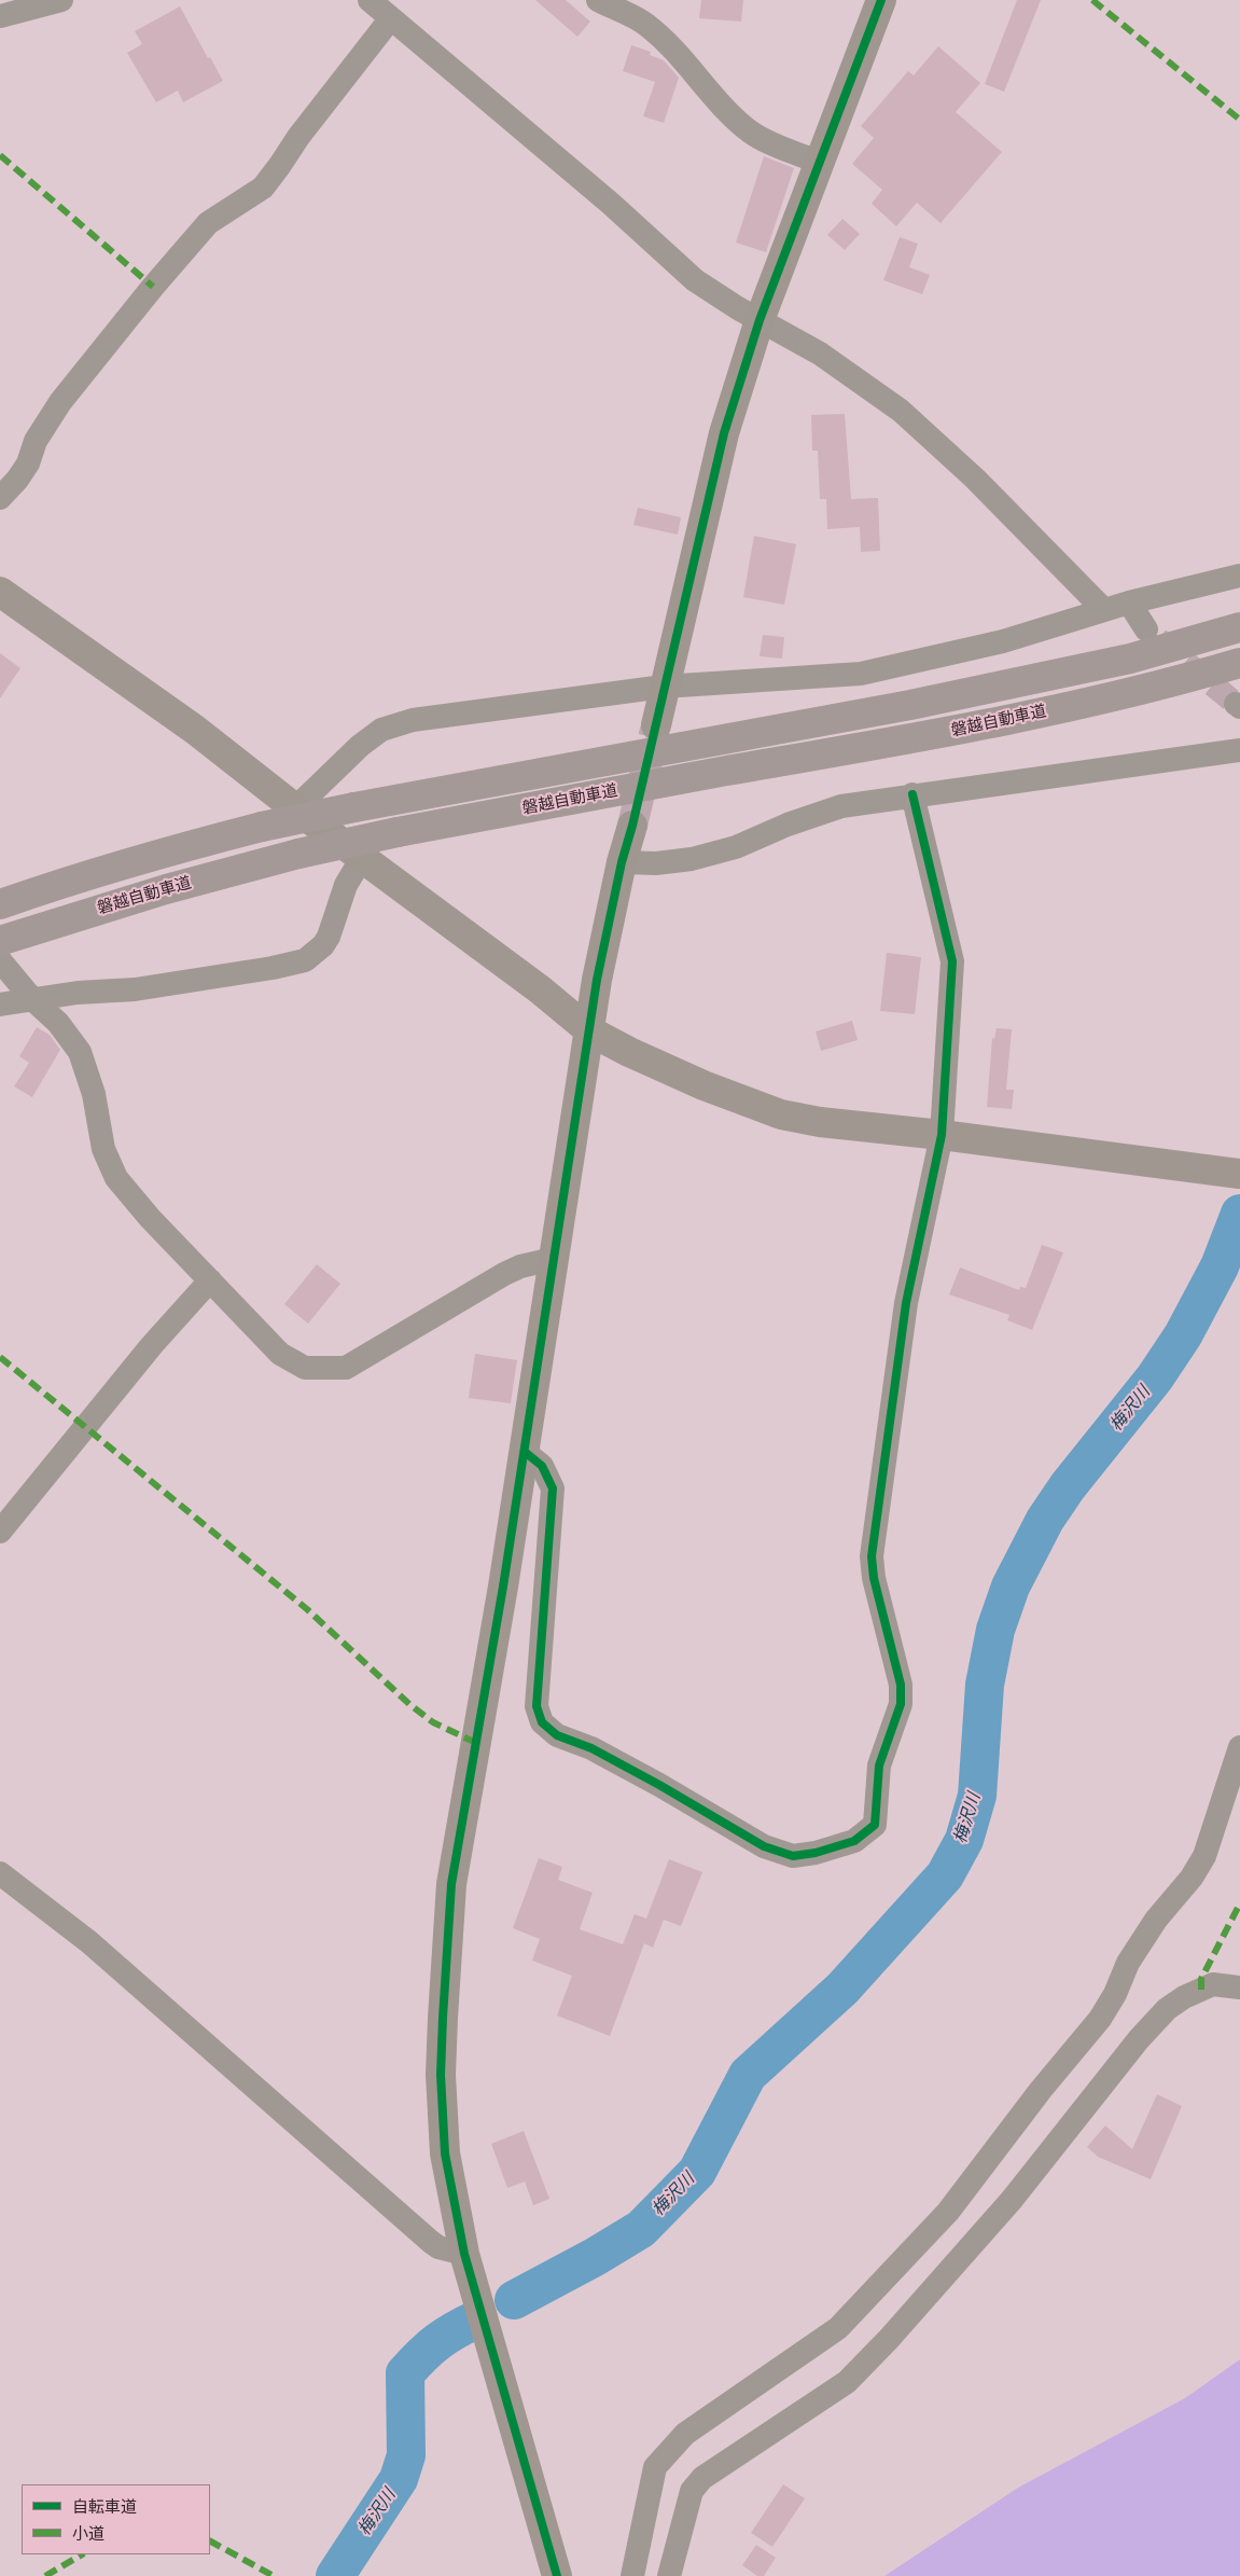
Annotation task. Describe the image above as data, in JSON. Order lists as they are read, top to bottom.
{
  "streets": {
    "highway": ["磐越自動車道"]
  },
  "water": ["梅沢川"],
  "legend": ["自転車道", "小道"]
}
